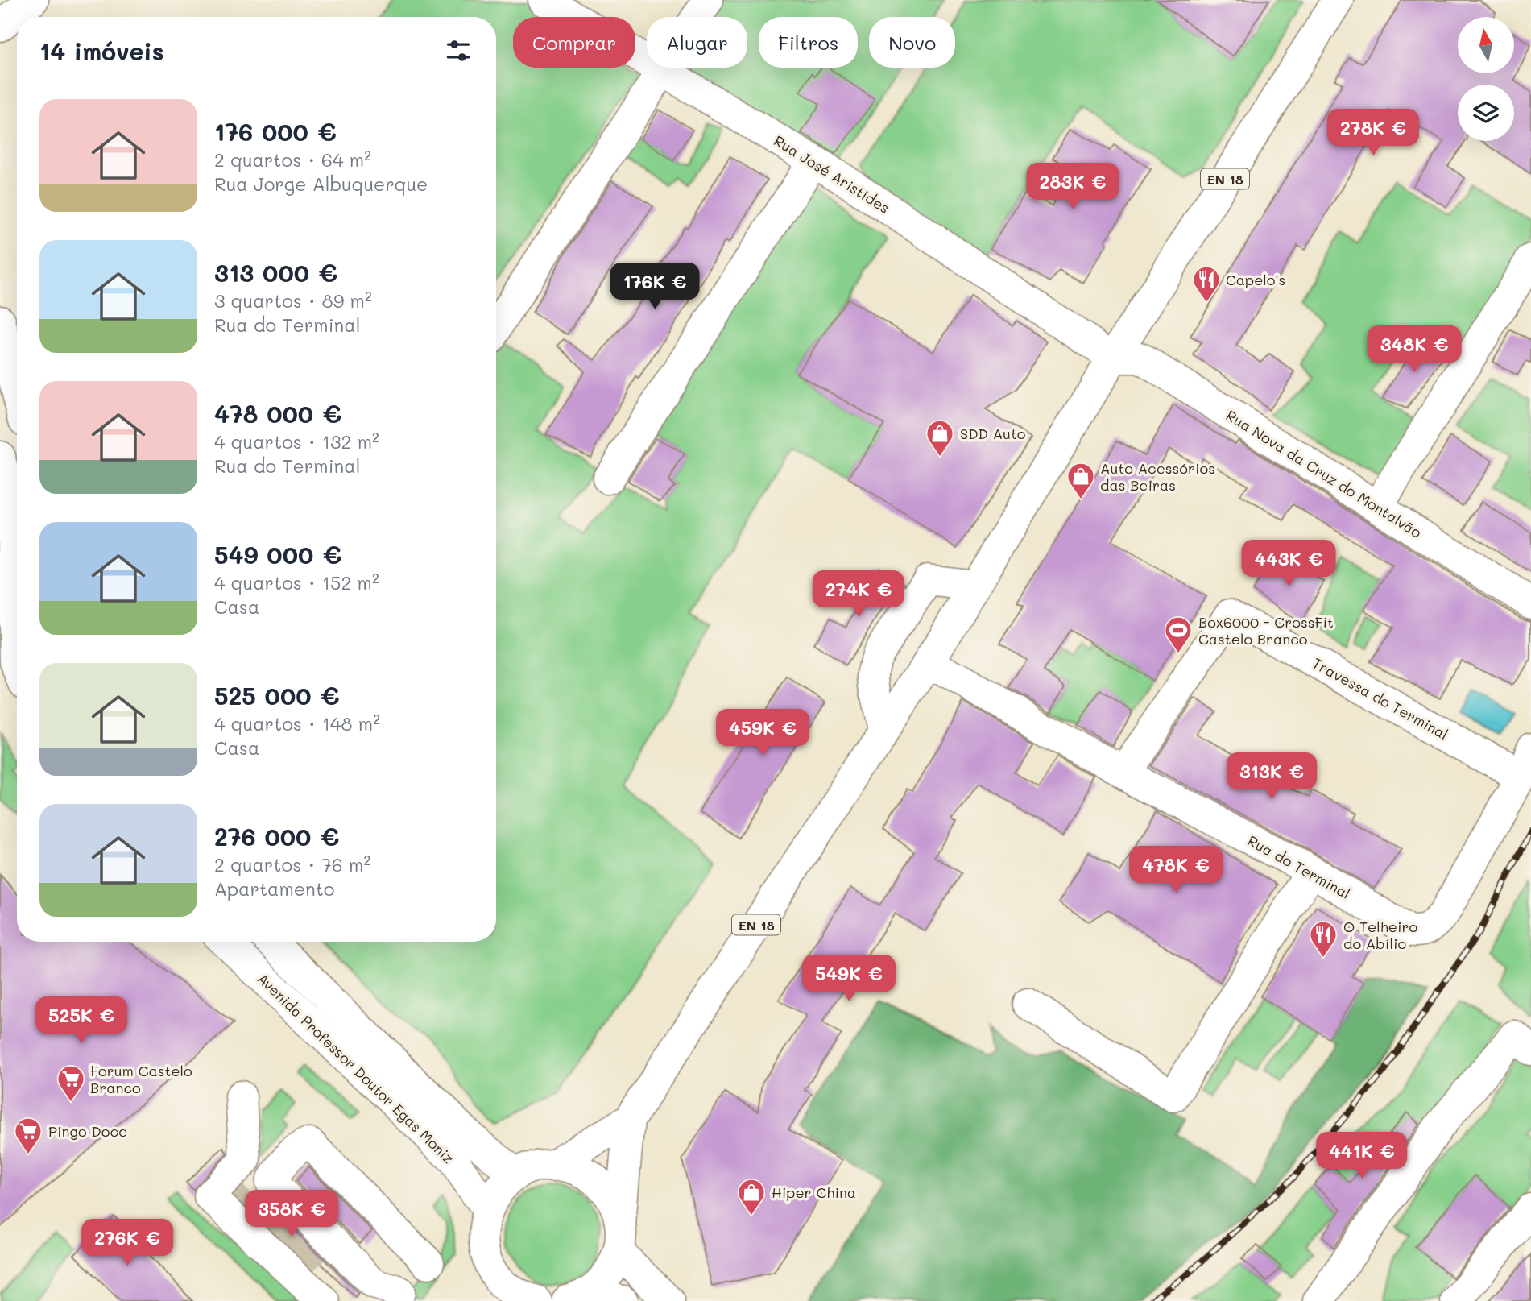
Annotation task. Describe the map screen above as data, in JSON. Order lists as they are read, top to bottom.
{
  "streets": {
    "street": [
      "Rua José Aristides",
      "EN 18",
      "Rua Nova da Cruz do Montalvão",
      "Travessa do Terminal",
      "Rua do Terminal",
      "Avenida Professor Doutor Egas Moniz"
    ]
  },
  "crossings": [
    ["Rua José Aristides", "EN 18"],
    ["Rua José Aristides", "Rua Nova da Cruz do Montalvão"],
    ["EN 18", "Rua Nova da Cruz do Montalvão"],
    ["EN 18", "Rua do Terminal"],
    ["Travessa do Terminal", "Rua do Terminal"]
  ],
  "places": {
    "restaurant": ["Capelo's", "O Telheiro do Abílio"],
    "shop": ["SDD Auto", "Auto Acessórios das Beiras", "Hiper China"],
    "sports": ["Box6000 - CrossFit Castelo Branco"],
    "supermarket": ["Forum Castelo Branco", "Pingo Doce"]
  },
  "north": "top",
  "page": {
    "chip": [
      "Comprar",
      "Alugar",
      "Filtros",
      "Novo"
    ],
    "heading": "14 imóveis",
    "list": [
      {
        "name": "176 000 €",
        "note": "2 quartos · 64 m² · Rua Jorge Albuquerque"
      },
      {
        "name": "313 000 €",
        "note": "3 quartos · 89 m² · Rua do Terminal"
      },
      {
        "name": "478 000 €",
        "note": "4 quartos · 132 m² · Rua do Terminal"
      },
      {
        "name": "549 000 €",
        "note": "4 quartos · 152 m² · Casa"
      },
      {
        "name": "525 000 €",
        "note": "4 quartos · 148 m² · Casa"
      },
      {
        "name": "276 000 €",
        "note": "2 quartos · 76 m² · Apartamento"
      }
    ],
    "price": [
      "278K €",
      "283K €",
      "176K €",
      "348K €",
      "443K €",
      "274K €",
      "459K €",
      "313K €",
      "478K €",
      "549K €",
      "525K €",
      "441K €",
      "358K €",
      "276K €"
    ]
  }
}
